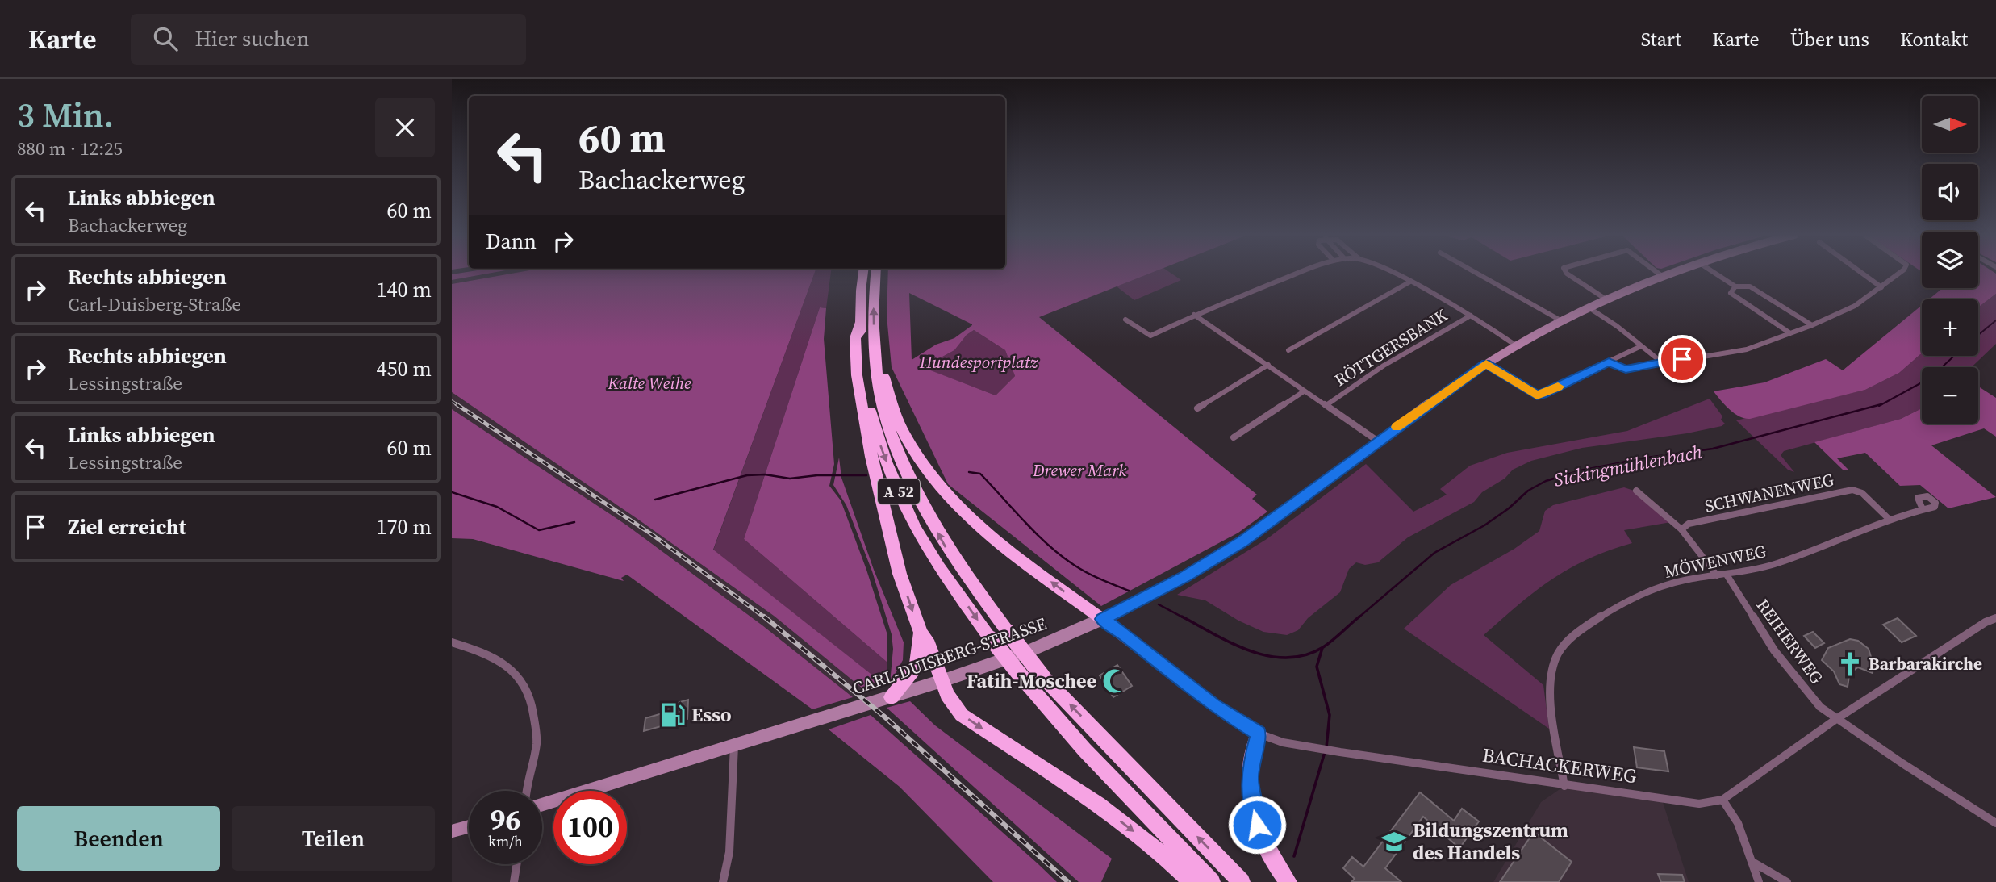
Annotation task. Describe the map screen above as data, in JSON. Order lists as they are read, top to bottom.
{
  "streets": {
    "highway": ["A 52"],
    "main road": ["CARL-DUISBERG-STRASSE", "BACHACKERWEG"],
    "street": [
      "RÖTTGERSBANK",
      "SCHWANENWEG",
      "MÖWENWEG",
      "REIHERWEG"
    ]
  },
  "crossings": [
    ["RÖTTGERSBANK", "CARL-DUISBERG-STRASSE"],
    ["SCHWANENWEG", "MÖWENWEG"],
    ["MÖWENWEG", "REIHERWEG"],
    ["MÖWENWEG", "BACHACKERWEG"],
    ["REIHERWEG", "BACHACKERWEG"],
    ["CARL-DUISBERG-STRASSE", "BACHACKERWEG"]
  ],
  "water": ["Sickingmühlenbach"],
  "parks": ["Hundesportplatz", "Kalte Weihe", "Drewer Mark"],
  "places": {
    "church": ["Barbarakirche"],
    "mosque": ["Fatih-Moschee"],
    "fuel station": ["Esso"],
    "school or university": ["Bildungszentrum des Handels"]
  },
  "north": "right",
  "page": {
    "header": "Karte",
    "search": "Hier suchen",
    "nav": [
      "Start",
      "Karte",
      "Über uns",
      "Kontakt"
    ],
    "heading": ["3 Min.", "880 m · 12:25"],
    "map_buttons": ["+", "−"],
    "turn": ["60 m", "Bachackerweg"],
    "list": [
      {
        "name": "Links abbiegen",
        "note": "Bachackerweg",
        "value": "60 m"
      },
      {
        "name": "Rechts abbiegen",
        "note": "Carl-Duisberg-Straße",
        "value": "140 m"
      },
      {
        "name": "Rechts abbiegen",
        "note": "Lessingstraße",
        "value": "450 m"
      },
      {
        "name": "Links abbiegen",
        "note": "Lessingstraße",
        "value": "60 m"
      },
      {
        "name": "Ziel erreicht",
        "value": "170 m"
      }
    ],
    "then": "Dann",
    "speed": "96 km/h",
    "limit": "100",
    "buttons": ["Beenden", "Teilen"]
  }
}
